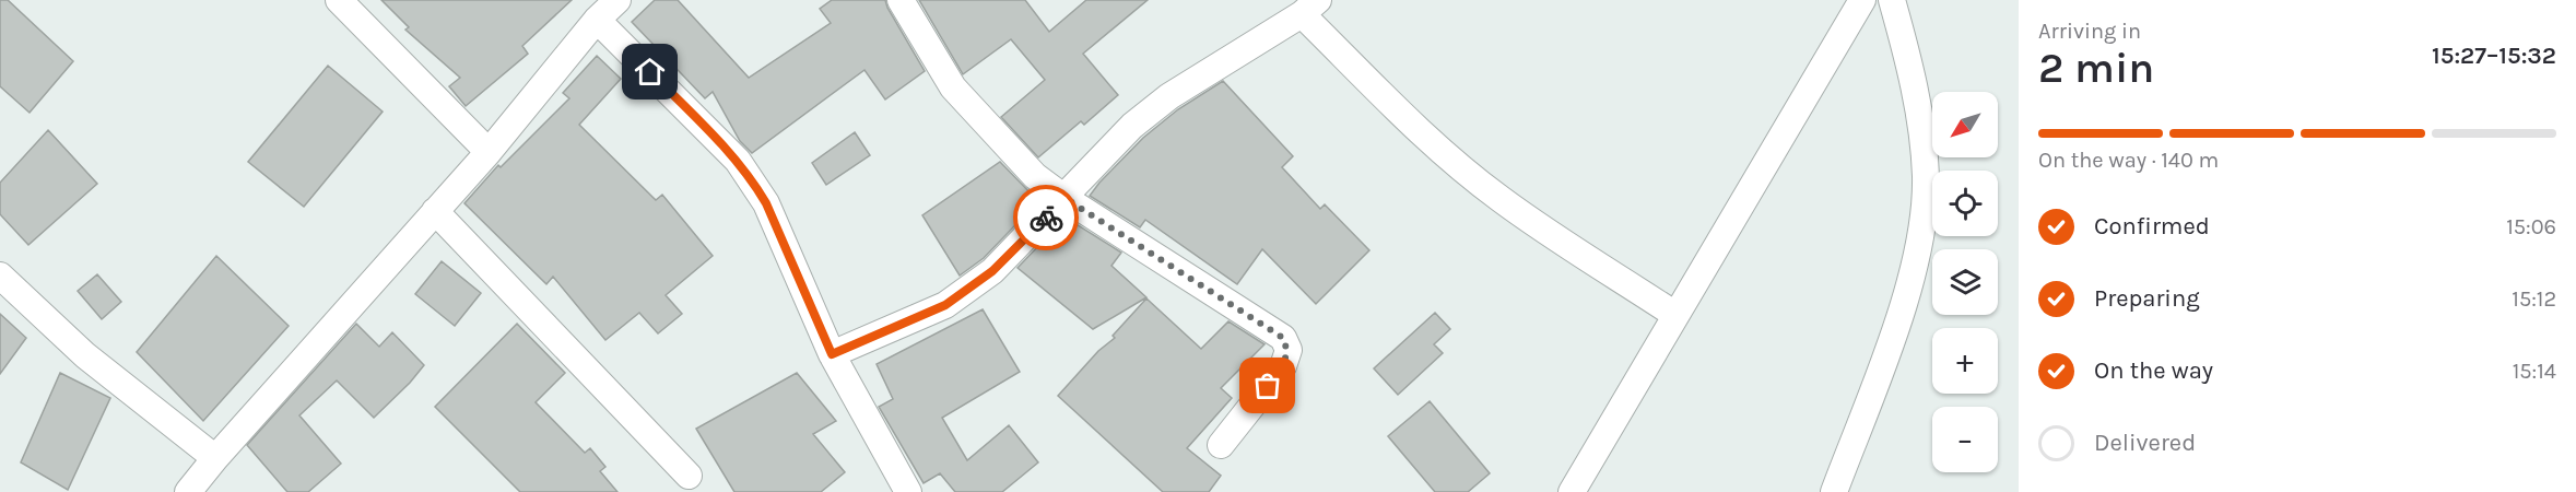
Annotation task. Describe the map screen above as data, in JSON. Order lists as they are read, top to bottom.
{
  "north": "bottom left",
  "page": {
    "heading": ["2 min", "Arriving in", "15:27–15:32"],
    "map_buttons": ["+", "−"],
    "bar": "On the way · 140 m",
    "list": [
      ["Confirmed", "15:06"],
      ["Preparing", "15:12"],
      ["On the way", "15:14"],
      "Delivered"
    ]
  }
}
